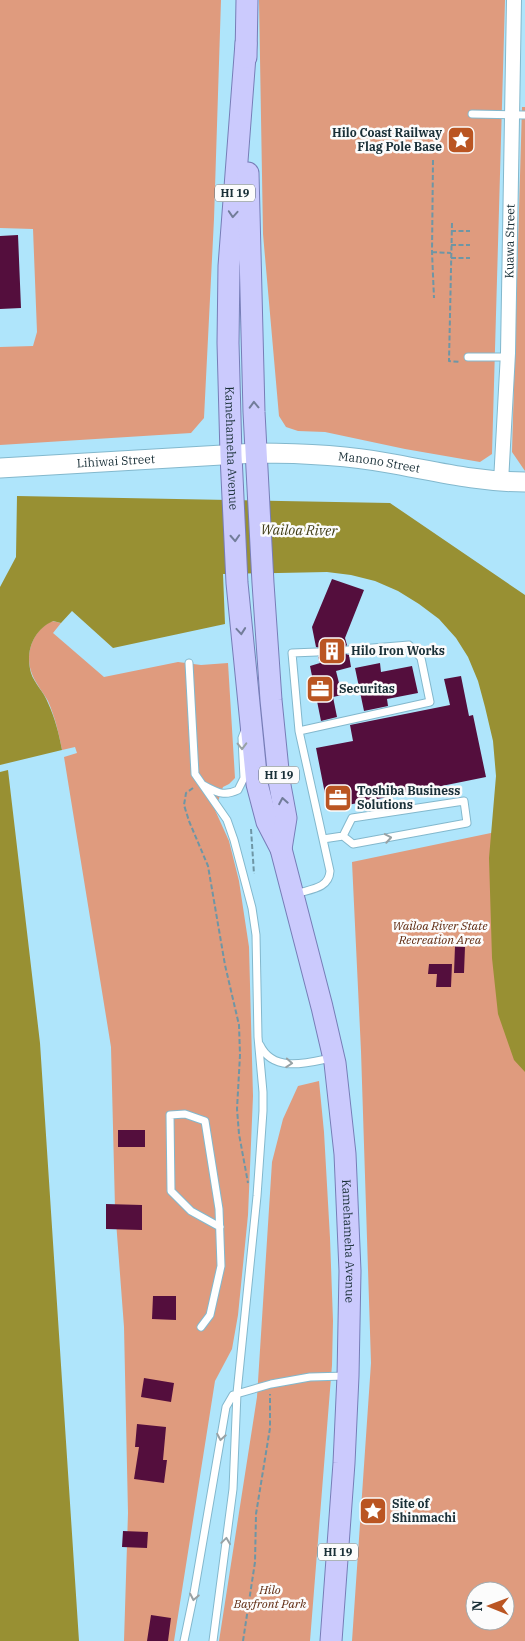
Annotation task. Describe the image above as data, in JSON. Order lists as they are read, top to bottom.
{
  "streets": {
    "main road": ["HI 19", "Kamehameha Avenue"],
    "street": ["Kuawa Street", "Lihiwai Street", "Manono Street"]
  },
  "crossings": [
    ["Kuawa Street", "Manono Street"],
    ["Kamehameha Avenue", "Lihiwai Street"],
    ["Kamehameha Avenue", "Manono Street"],
    ["Lihiwai Street", "Manono Street"]
  ],
  "water": ["Wailoa River"],
  "parks": ["Wailoa River State Recreation Area", "Hilo Bayfront Park"],
  "places": {
    "place": ["Hilo Coast Railway Flag Pole Base", "Site of Shinmachi"],
    "building": ["Hilo Iron Works"],
    "office": ["Securitas", "Toshiba Business Solutions"]
  },
  "north": "left"
}
